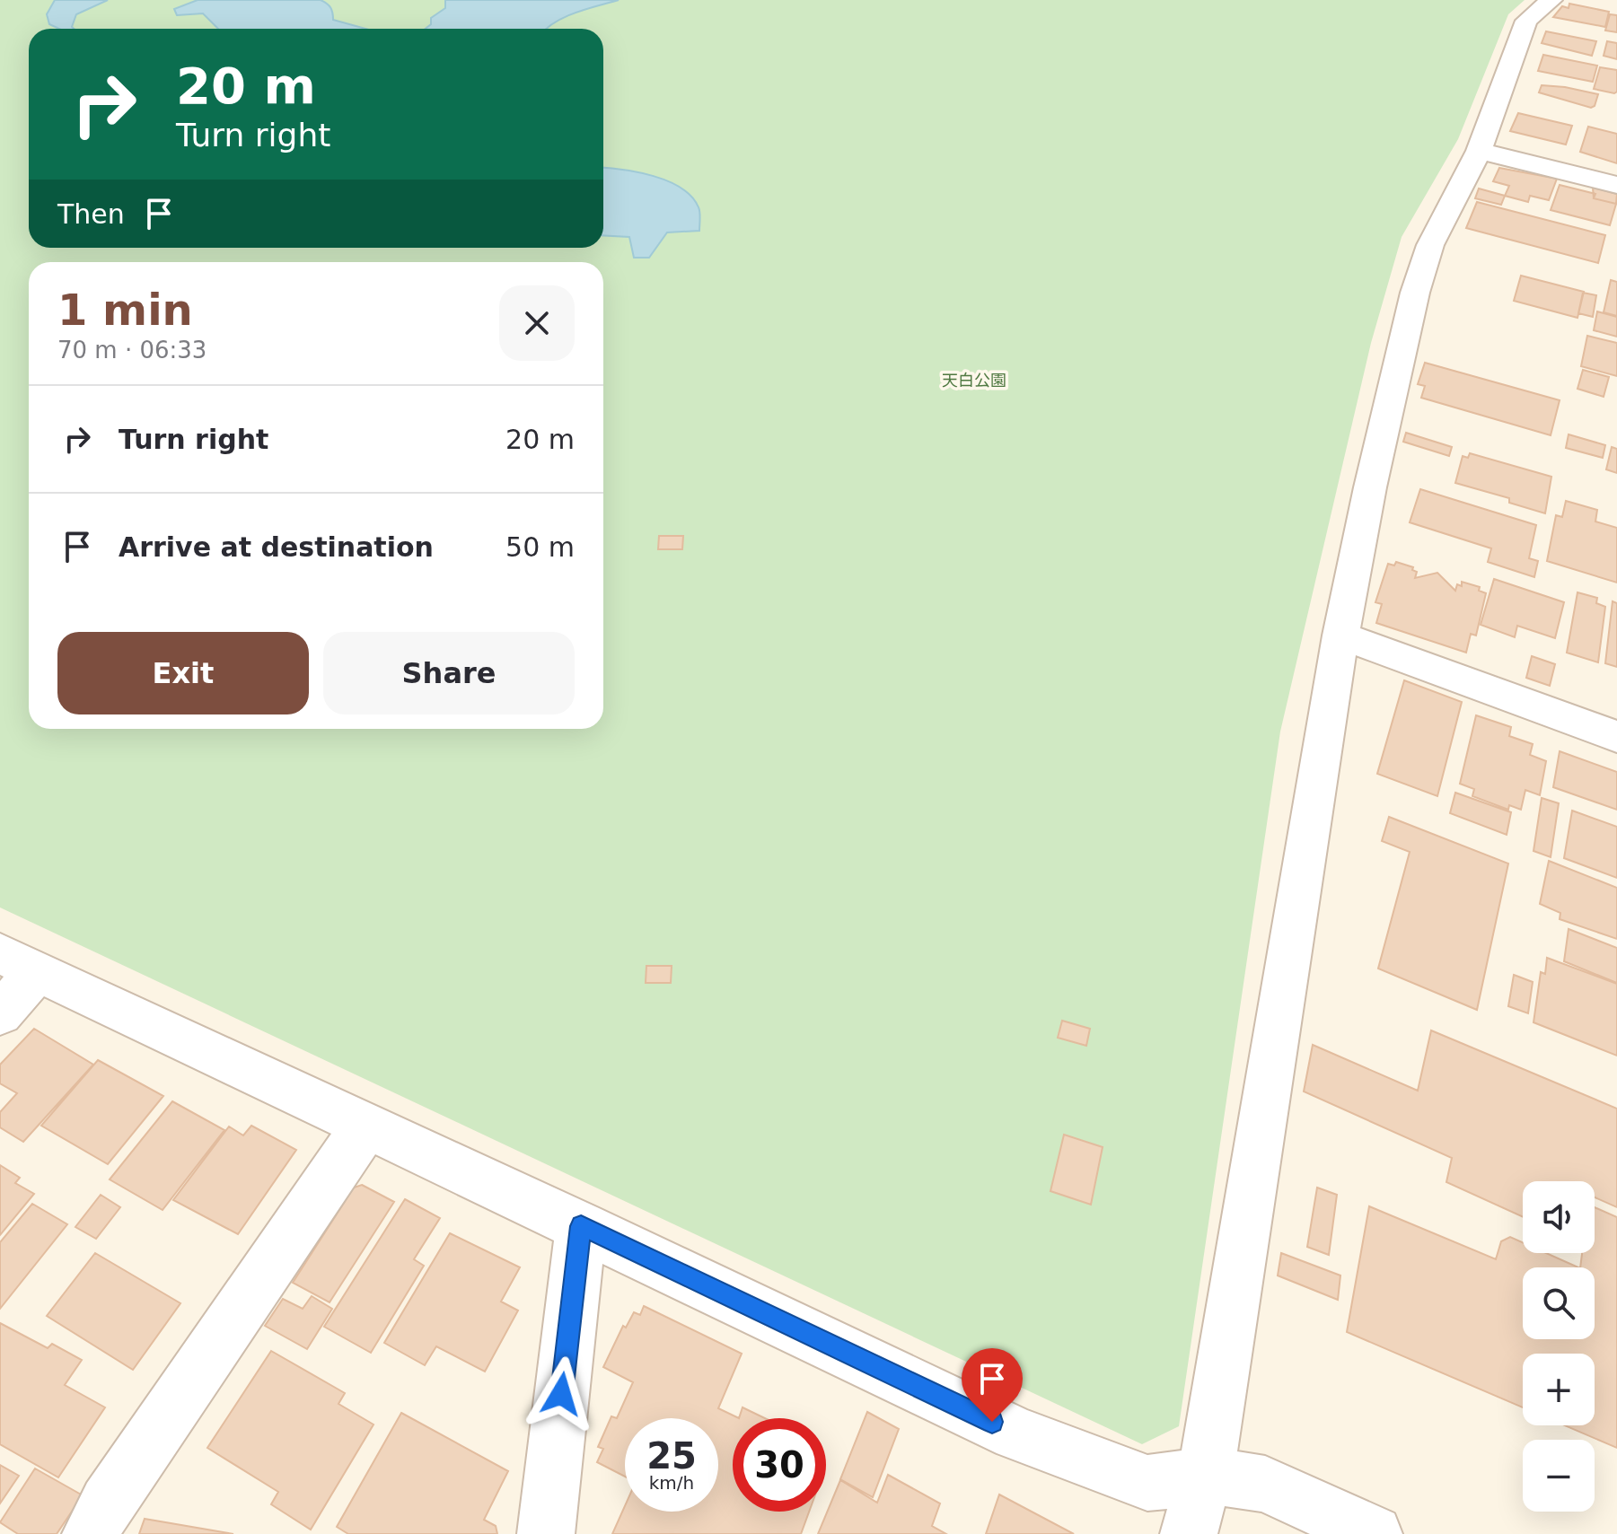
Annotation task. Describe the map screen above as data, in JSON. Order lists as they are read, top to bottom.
{
  "parks": ["天白公園"],
  "page": {
    "turn": ["20 m", "Turn right"],
    "then": "Then",
    "heading": ["1 min", "70 m · 06:33"],
    "list": [
      {
        "name": "Turn right",
        "value": "20 m"
      },
      {
        "name": "Arrive at destination",
        "value": "50 m"
      }
    ],
    "buttons": ["Exit", "Share"],
    "map_buttons": ["+", "−"],
    "speed": "25 km/h",
    "limit": "30"
  }
}
